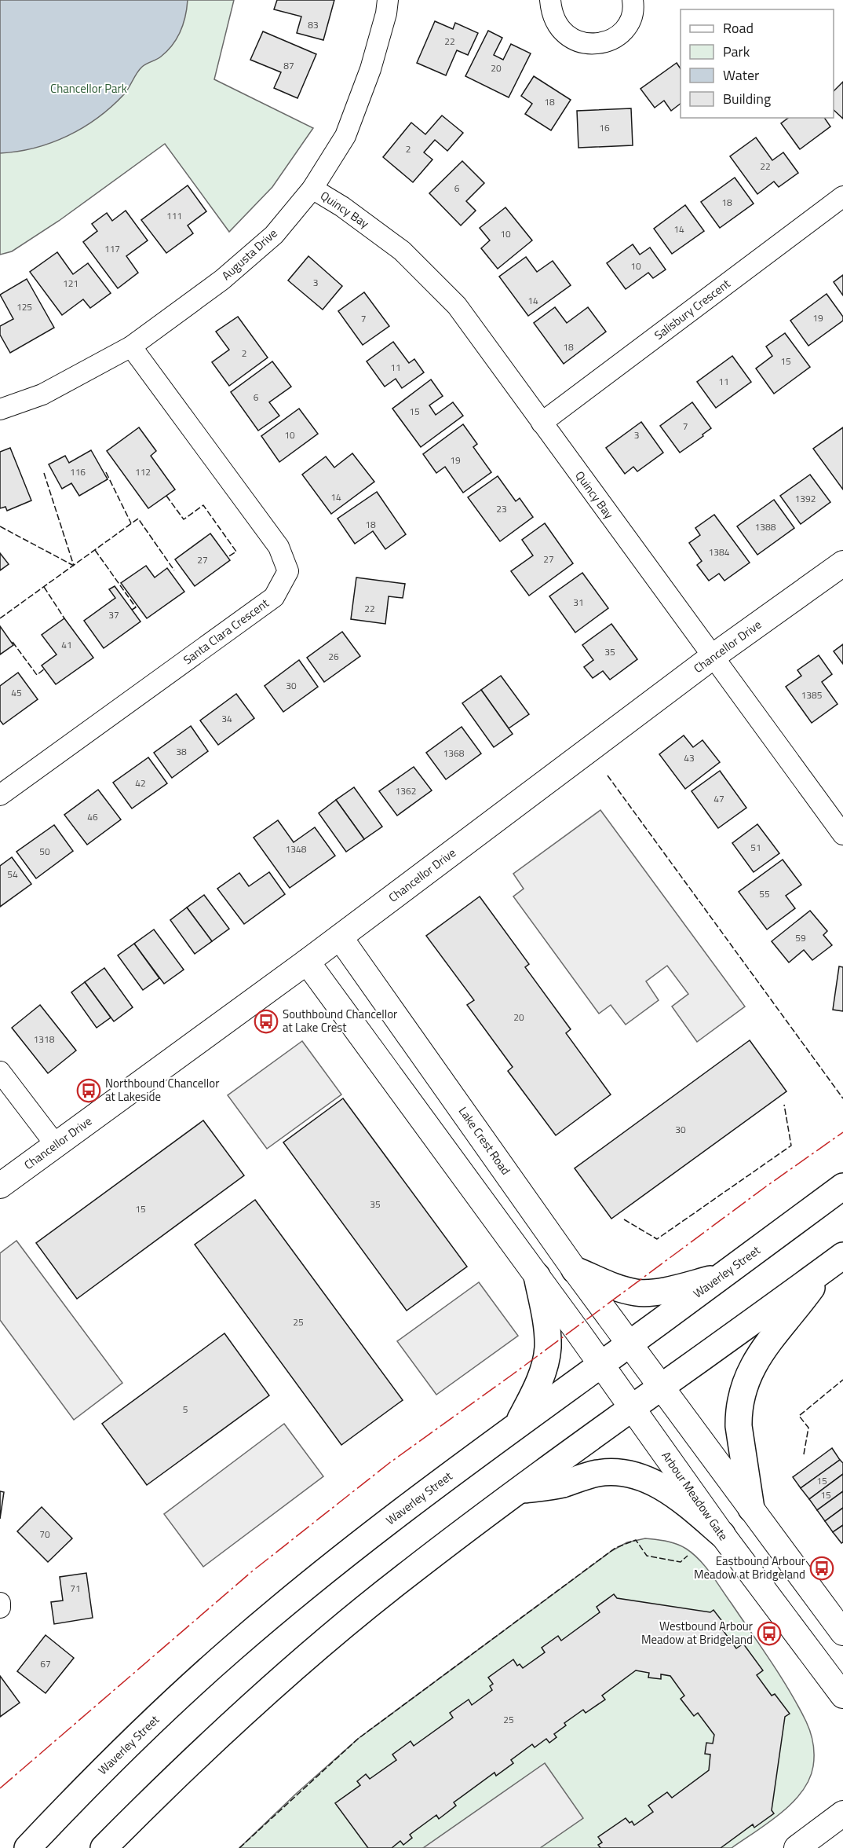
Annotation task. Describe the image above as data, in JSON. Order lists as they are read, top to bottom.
{
  "streets": {
    "main road": ["Waverley Street"],
    "street": [
      "Quincy Bay",
      "Augusta Drive",
      "Salisbury Crescent",
      "Santa Clara Crescent",
      "Chancellor Drive",
      "Lake Crest Road",
      "Arbour Meadow Gate"
    ]
  },
  "crossings": [
    ["Quincy Bay", "Augusta Drive"],
    ["Quincy Bay", "Salisbury Crescent"],
    ["Quincy Bay", "Chancellor Drive"],
    ["Augusta Drive", "Santa Clara Crescent"],
    ["Chancellor Drive", "Lake Crest Road"],
    ["Lake Crest Road", "Waverley Street"],
    ["Waverley Street", "Arbour Meadow Gate"]
  ],
  "parks": ["Chancellor Park"],
  "places": {
    "bus stop": [
      "Southbound Chancellor at Lake Crest",
      "Northbound Chancellor at Lakeside",
      "Eastbound Arbour Meadow at Bridgeland",
      "Westbound Arbour Meadow at Bridgeland"
    ]
  },
  "house_numbers": [
    "83",
    "22",
    "87",
    "20",
    "18",
    "16",
    "2",
    "22",
    "6",
    "18",
    "111",
    "14",
    "10",
    "117",
    "10",
    "3",
    "121",
    "14",
    "125",
    "19",
    "7",
    "18",
    "2",
    "15",
    "11",
    "11",
    "6",
    "15",
    "7",
    "10",
    "3",
    "19",
    "116",
    "112",
    "14",
    "1392",
    "23",
    "18",
    "1388",
    "1384",
    "27",
    "27",
    "31",
    "22",
    "37",
    "41",
    "35",
    "26",
    "30",
    "45",
    "1385",
    "34",
    "38",
    "1368",
    "43",
    "42",
    "1362",
    "47",
    "46",
    "51",
    "1348",
    "50",
    "54",
    "55",
    "59",
    "20",
    "1318",
    "30",
    "35",
    "15",
    "25",
    "5",
    "15",
    "15",
    "70",
    "71",
    "67",
    "25"
  ],
  "legend": [
    "Road",
    "Park",
    "Water",
    "Building"
  ]
}
